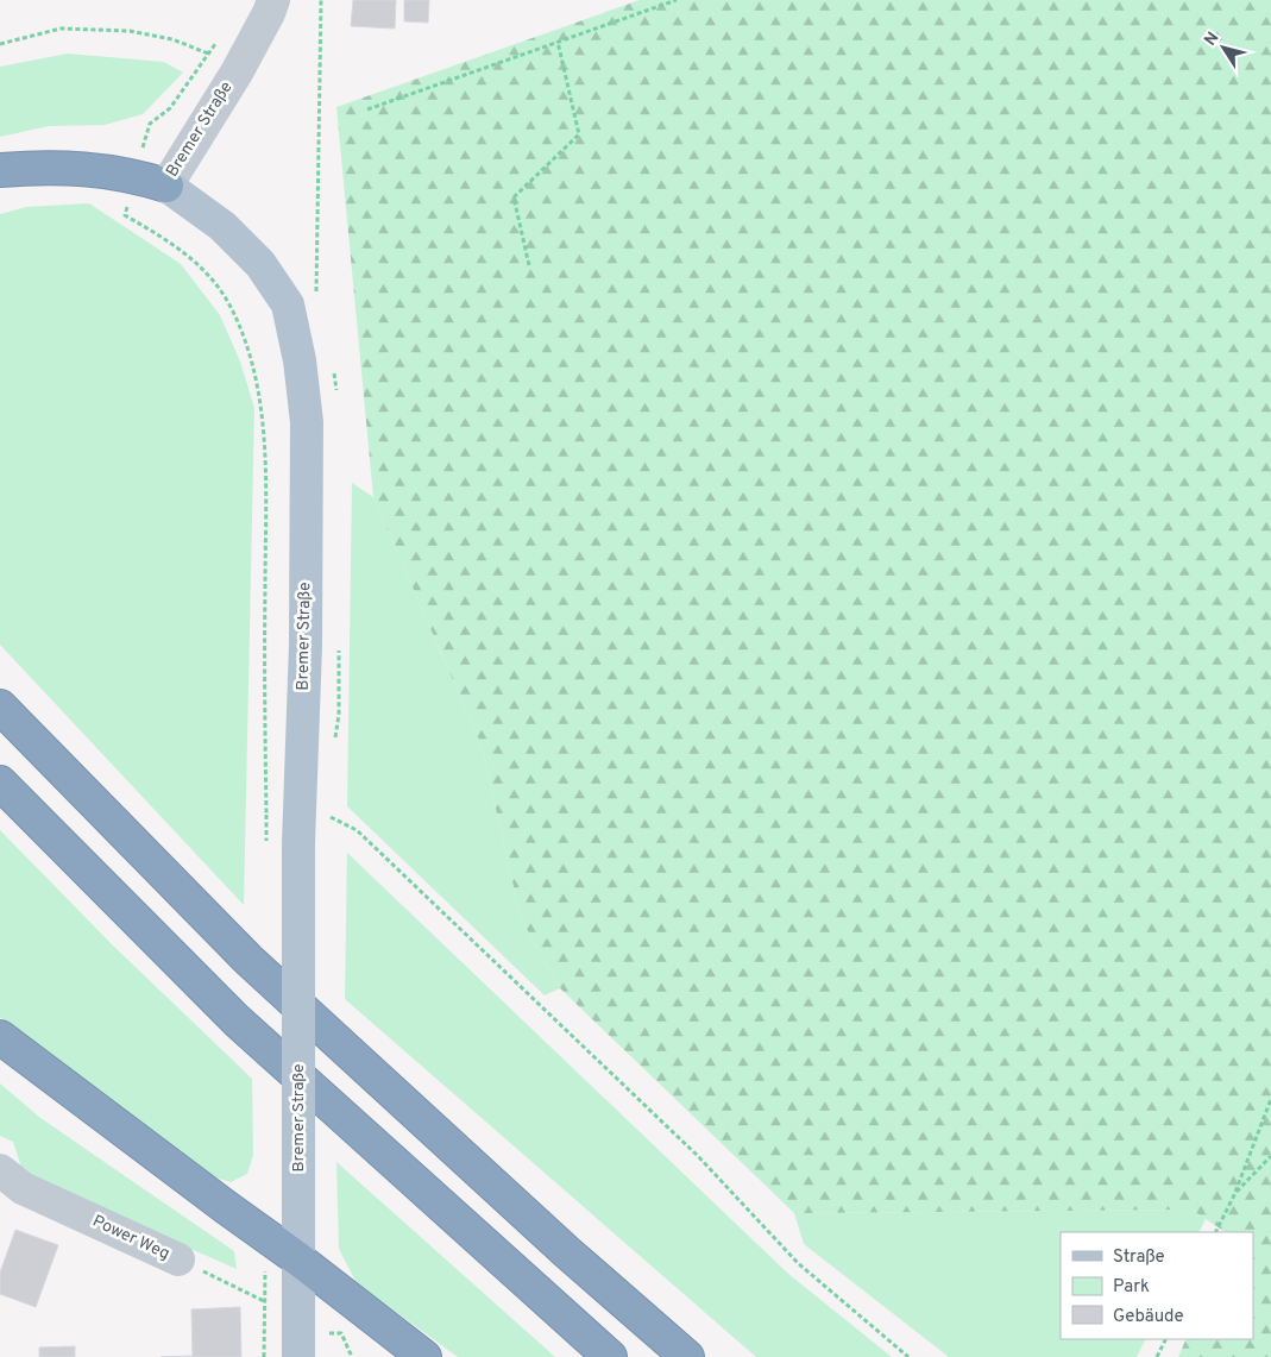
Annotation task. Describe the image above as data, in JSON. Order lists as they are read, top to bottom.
{
  "streets": {
    "main road": ["Bremer Straße"],
    "street": ["Power Weg"]
  },
  "legend": ["Straße", "Park", "Gebäude"],
  "north": "top left"
}
